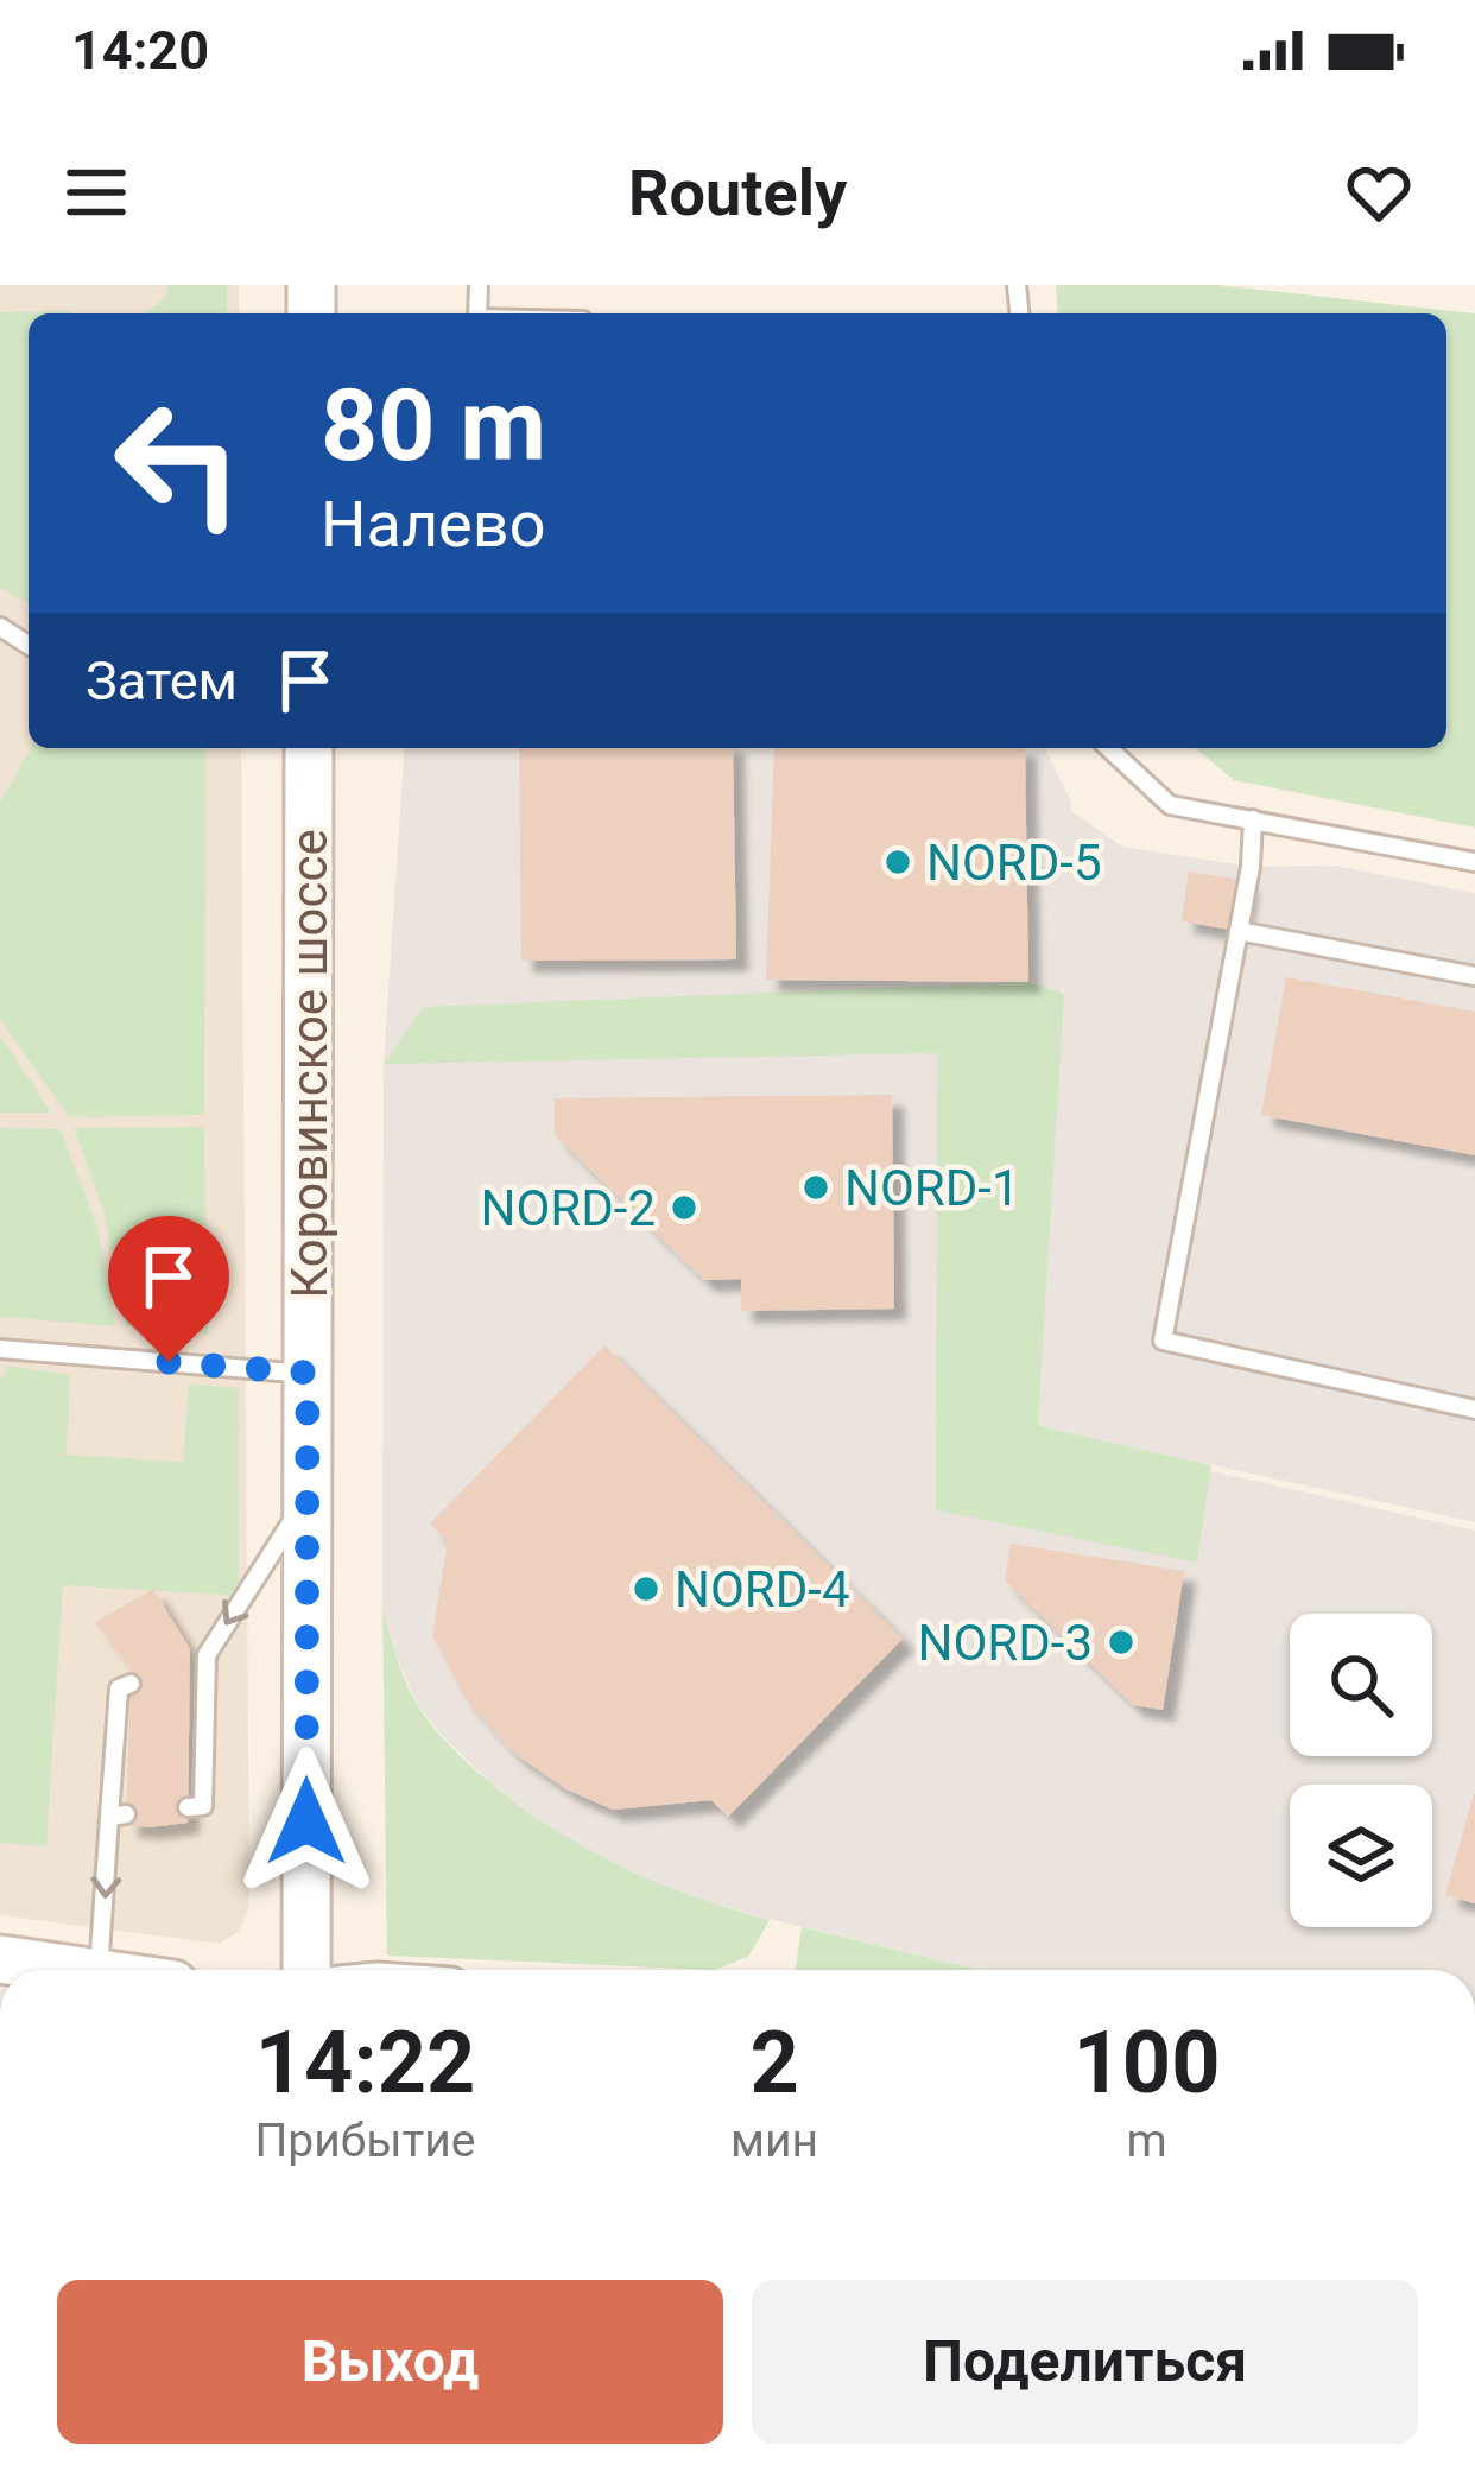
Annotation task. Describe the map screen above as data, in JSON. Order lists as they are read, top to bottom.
{
  "streets": {
    "main road": ["Коровинское шоссе"]
  },
  "places": [
    "NORD-5",
    "NORD-1",
    "NORD-2",
    "NORD-4",
    "NORD-3"
  ],
  "page": {
    "status": "14:20",
    "header": "Routely",
    "turn": ["80 m", "Налево"],
    "then": "Затем",
    "eta": [
      "14:22",
      "Прибытие",
      "2",
      "мин",
      "100",
      "m"
    ],
    "buttons": ["Выход", "Поделиться"]
  }
}
